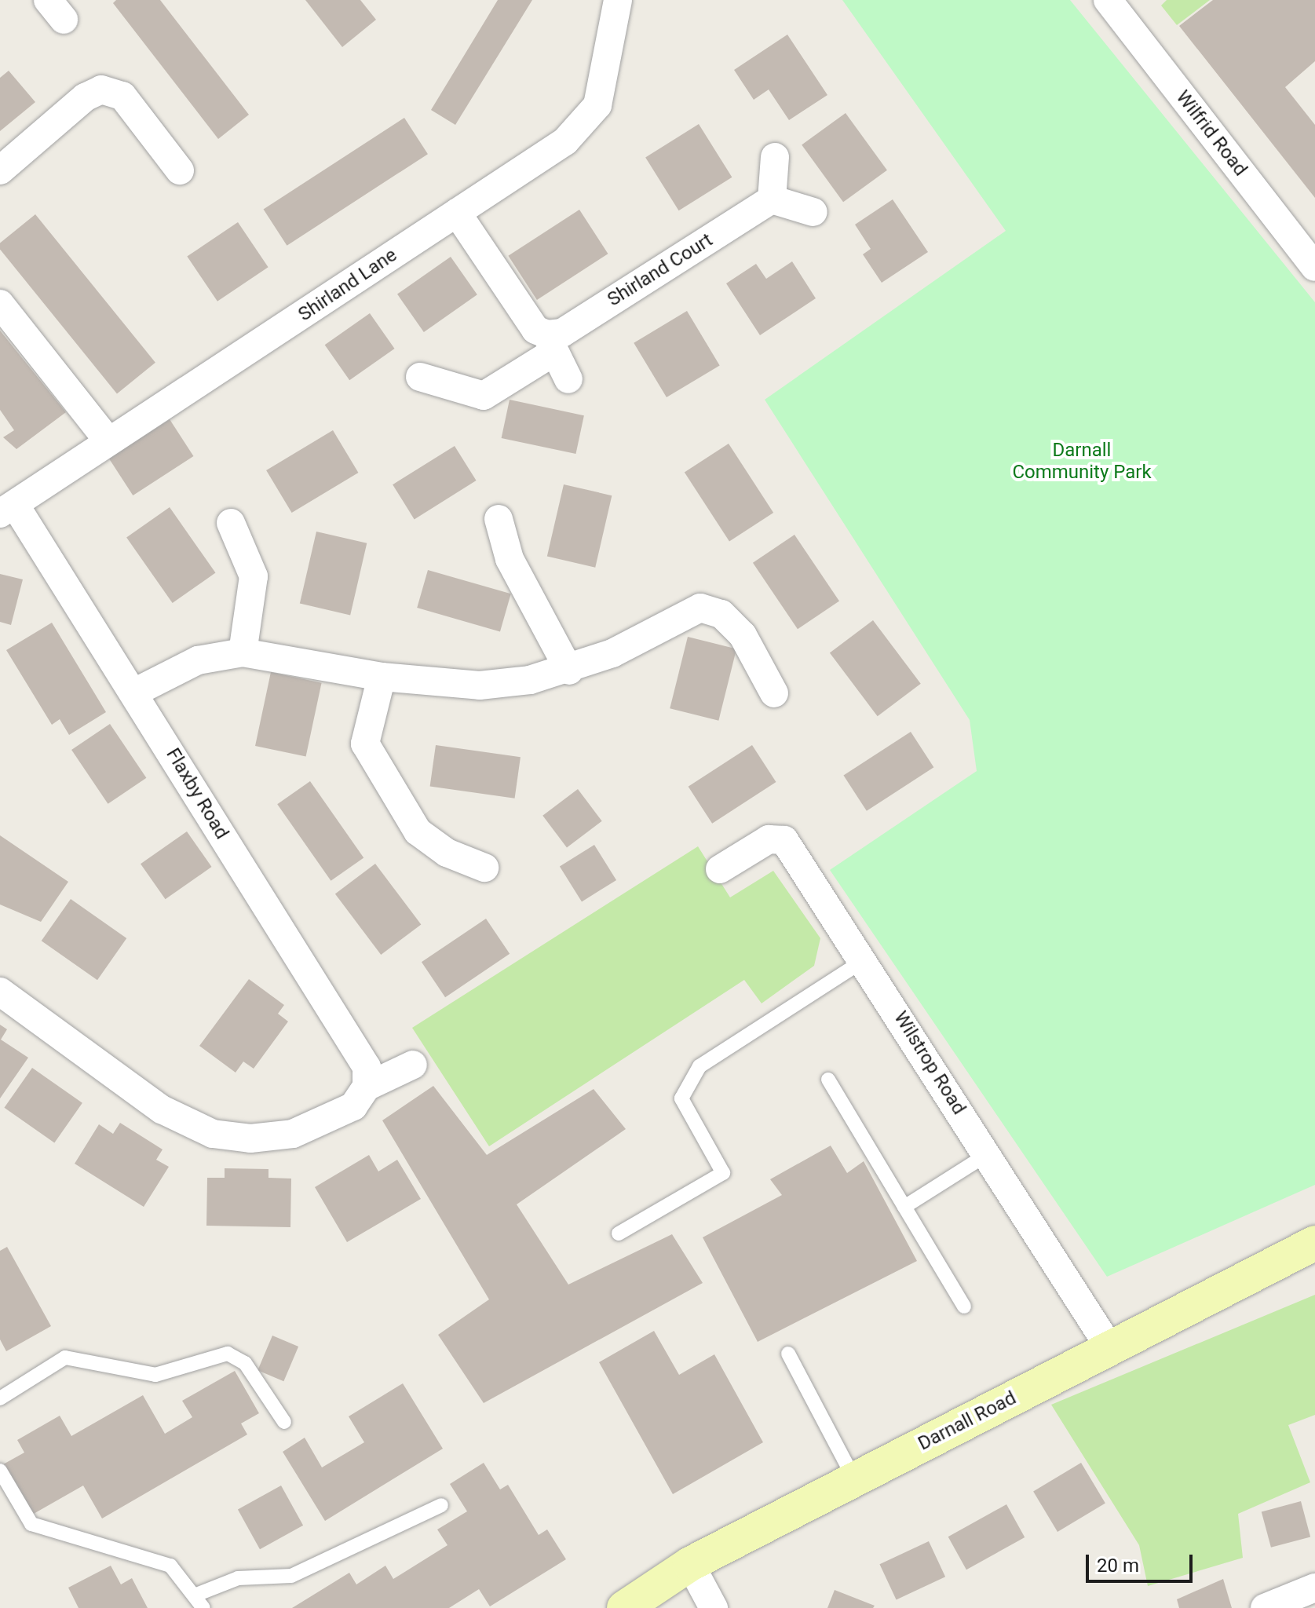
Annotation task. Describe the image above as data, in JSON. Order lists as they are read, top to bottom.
{
  "streets": {
    "main road": ["Darnall Road"],
    "street": [
      "Wilfrid Road",
      "Shirland Court",
      "Shirland Lane",
      "Flaxby Road",
      "Wilstrop Road"
    ]
  },
  "crossings": [
    ["Shirland Lane", "Flaxby Road"],
    ["Wilstrop Road", "Darnall Road"]
  ],
  "parks": ["Darnall Community Park"],
  "scale_bar": "20 m"
}
